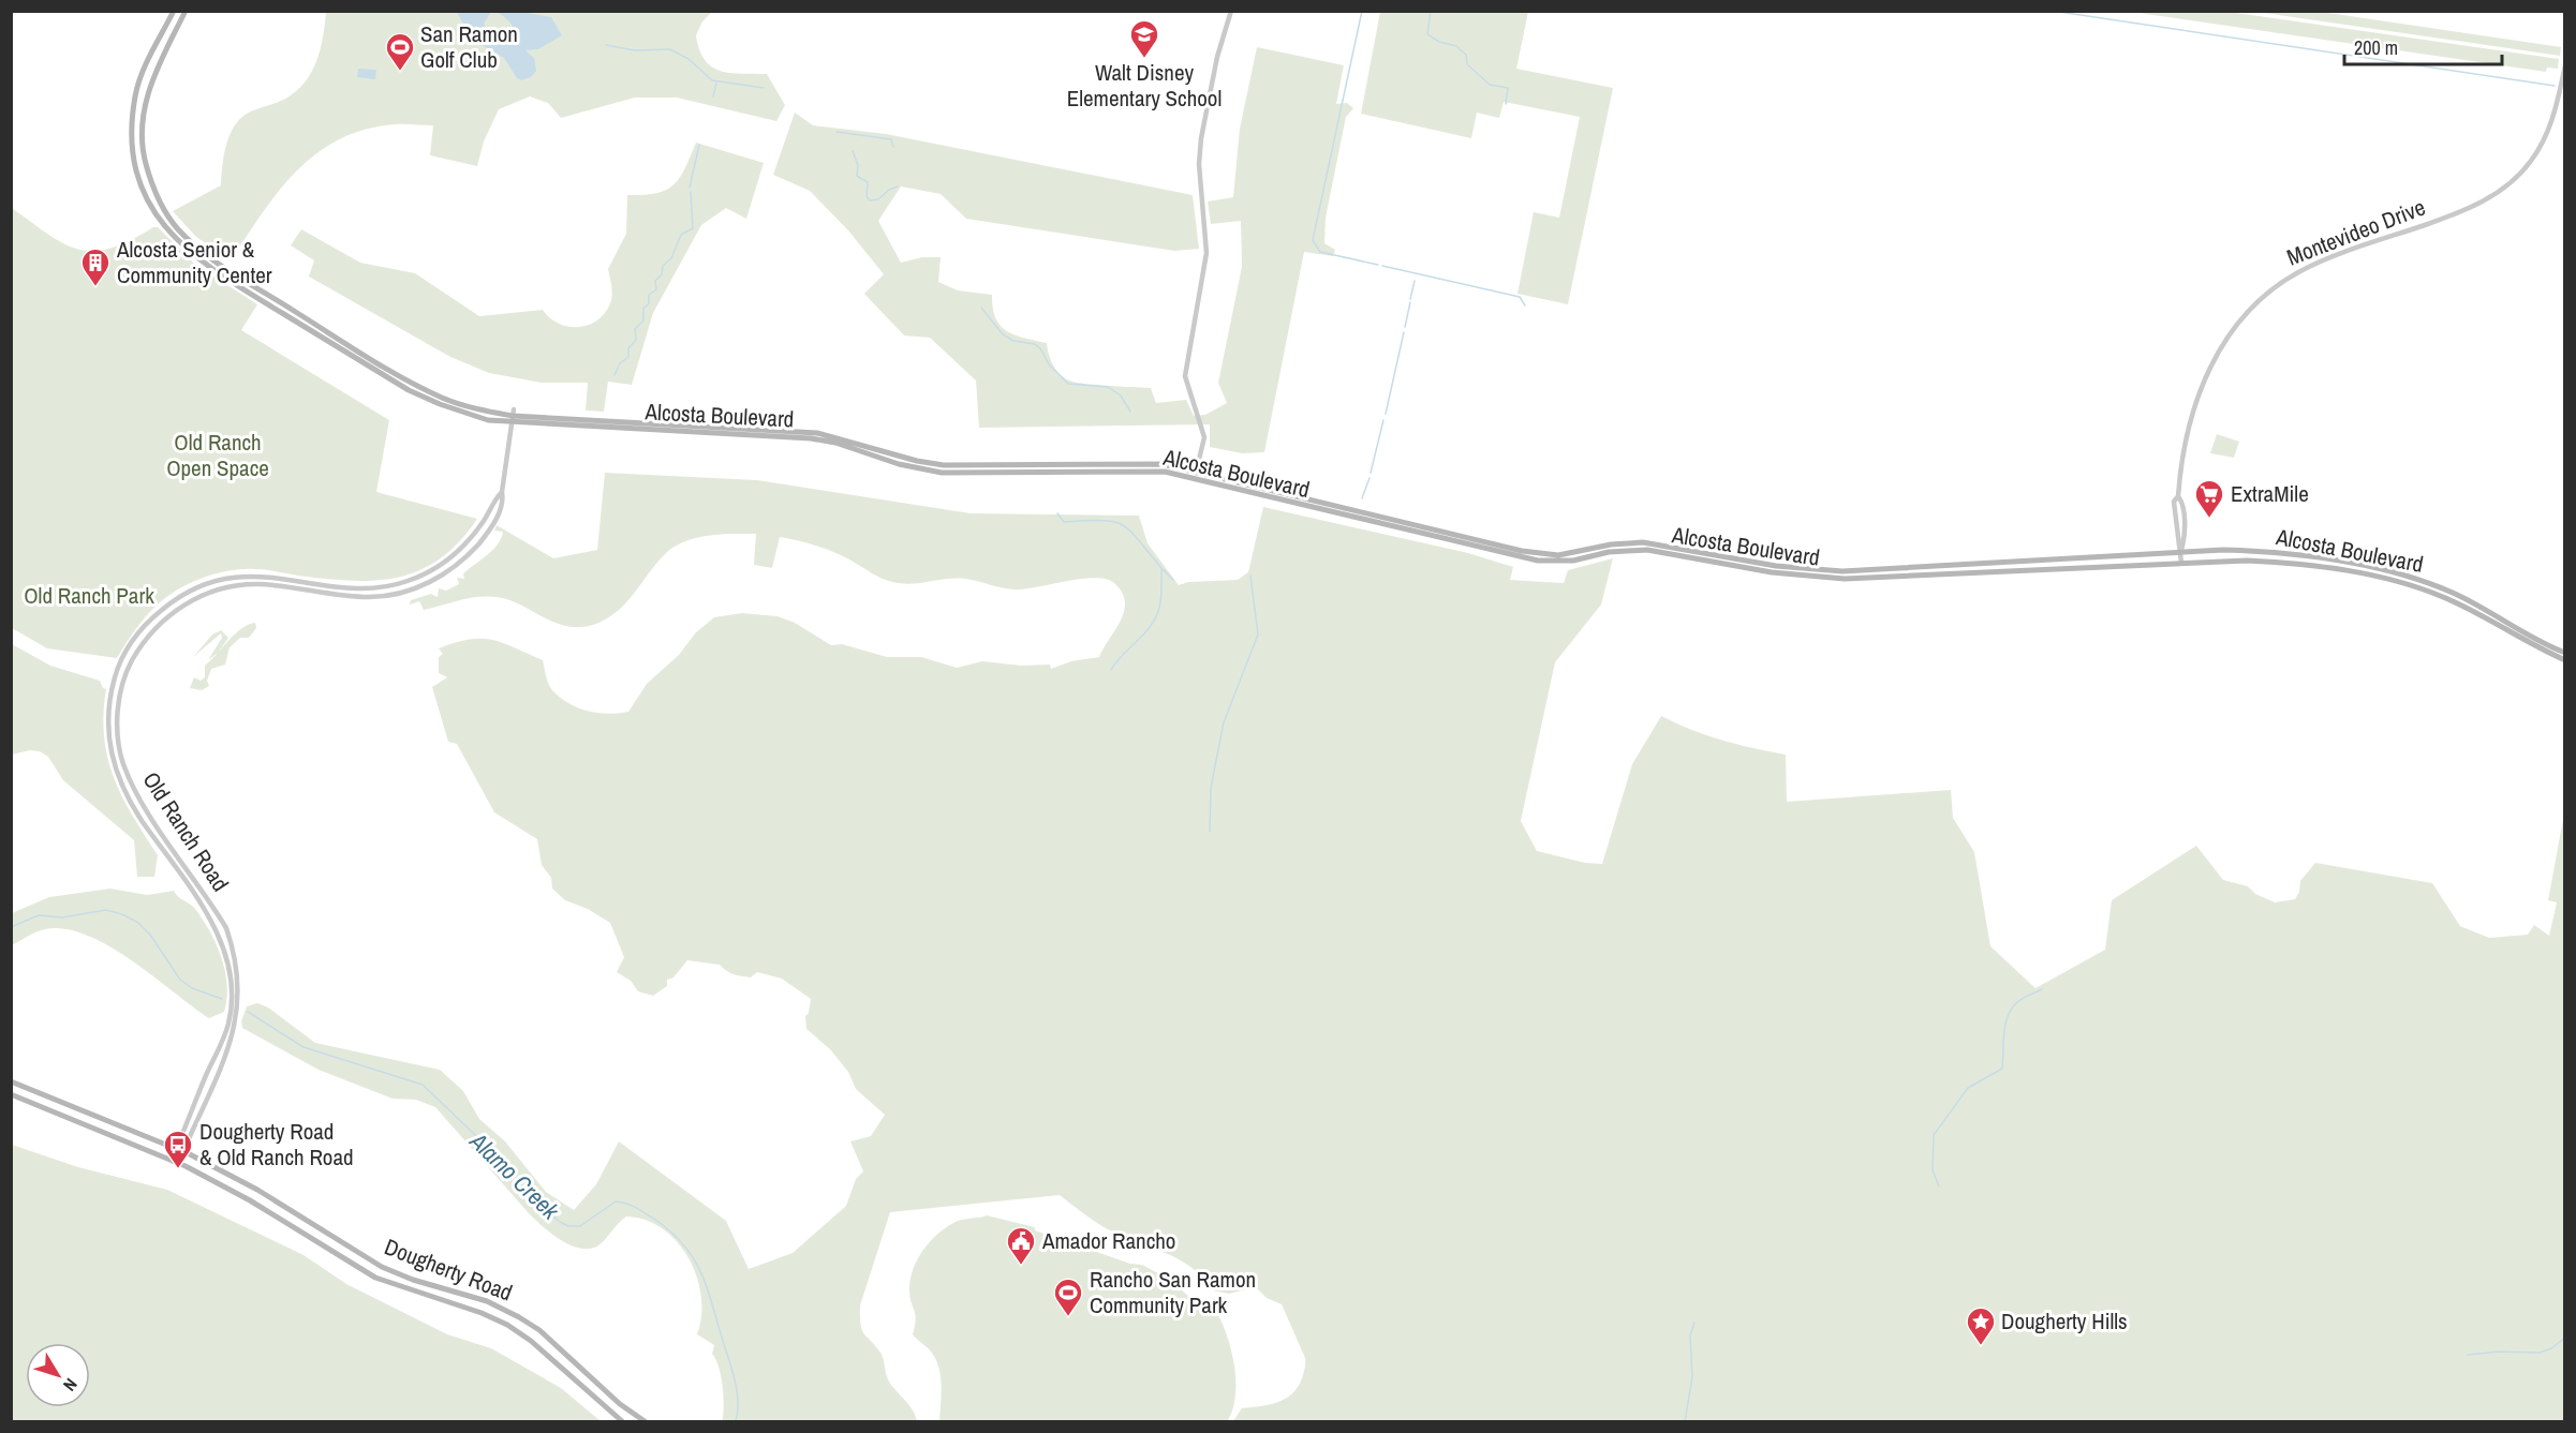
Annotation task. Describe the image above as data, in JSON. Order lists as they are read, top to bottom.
{
  "streets": {
    "main road": ["Alcosta Boulevard", "Dougherty Road"],
    "street": ["Montevideo Drive", "Old Ranch Road"]
  },
  "crossings": [
    ["Montevideo Drive", "Alcosta Boulevard"],
    ["Alcosta Boulevard", "Old Ranch Road"],
    ["Old Ranch Road", "Dougherty Road"]
  ],
  "water": ["Alamo Creek"],
  "parks": ["Old Ranch Open Space", "Old Ranch Park"],
  "places": {
    "school or university": ["Walt Disney Elementary School"],
    "sports": ["San Ramon Golf Club", "Rancho San Ramon Community Park"],
    "building": ["Alcosta Senior & Community Center"],
    "supermarket": ["ExtraMile"],
    "bus stop": ["Dougherty Road & Old Ranch Road"],
    "public building": ["Amador Rancho"],
    "place": ["Dougherty Hills"]
  },
  "scale_bar": "200 m",
  "north": "bottom right"
}
